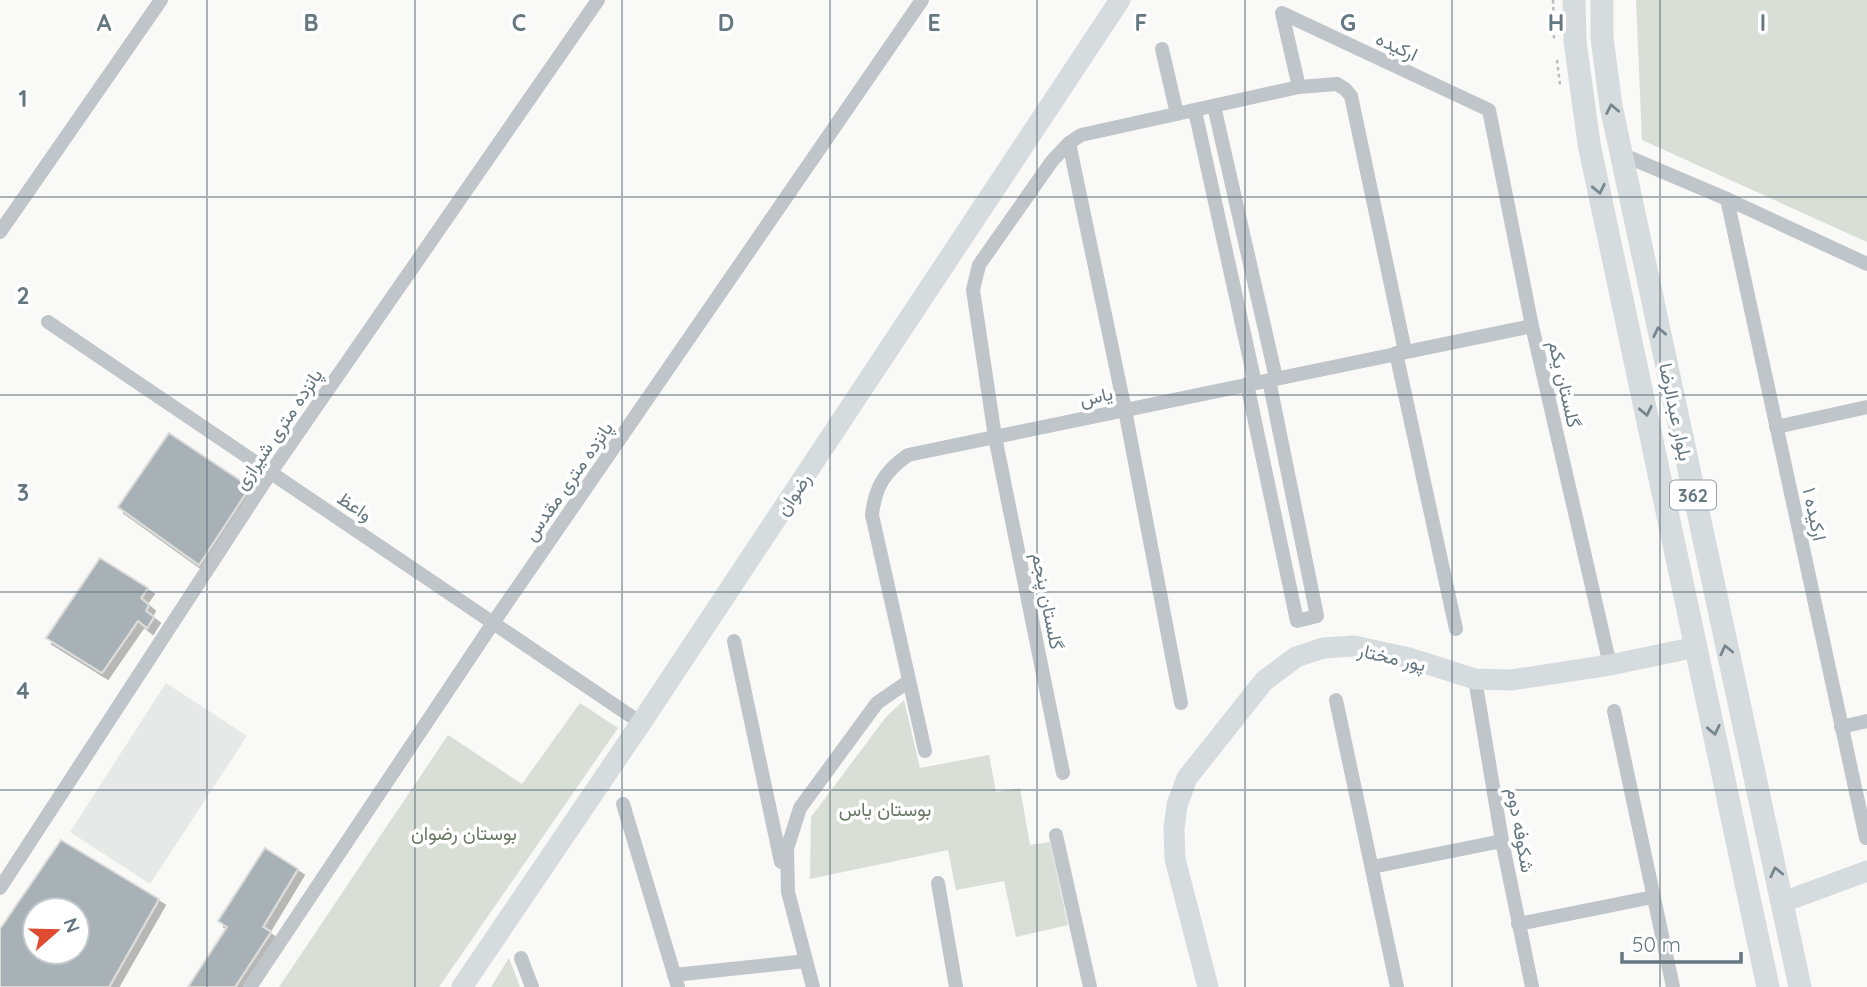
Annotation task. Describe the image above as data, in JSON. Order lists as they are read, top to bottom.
{
  "streets": {
    "main road": [
      "بلوار عبدالرضا",
      "رضوان",
      "362",
      "پور مختار"
    ],
    "street": [
      "ارکیده",
      "گلستان یکم",
      "یاس",
      "پانزده متری شیرازی",
      "پانزده متری مقدس",
      "واعظ",
      "ارکیده ۱",
      "گلستان پنجم",
      "شکوفه دوم"
    ]
  },
  "crossings": [
    ["ارکیده", "گلستان یکم"],
    ["گلستان یکم", "یاس"],
    ["گلستان یکم", "پور مختار"],
    ["یاس", "گلستان پنجم"],
    ["بلوار عبدالرضا", "پور مختار"],
    ["پانزده متری شیرازی", "واعظ"],
    ["پانزده متری مقدس", "واعظ"],
    ["رضوان", "واعظ"],
    ["پور مختار", "شکوفه دوم"]
  ],
  "parks": ["بوستان یاس", "بوستان رضوان"],
  "scale_bar": "50 m",
  "north": "right",
  "grid": {
    "columns": [
      "A",
      "B",
      "C",
      "D",
      "E",
      "F",
      "G",
      "H",
      "I"
    ],
    "rows": [
      "1",
      "2",
      "3",
      "4"
    ]
  }
}
